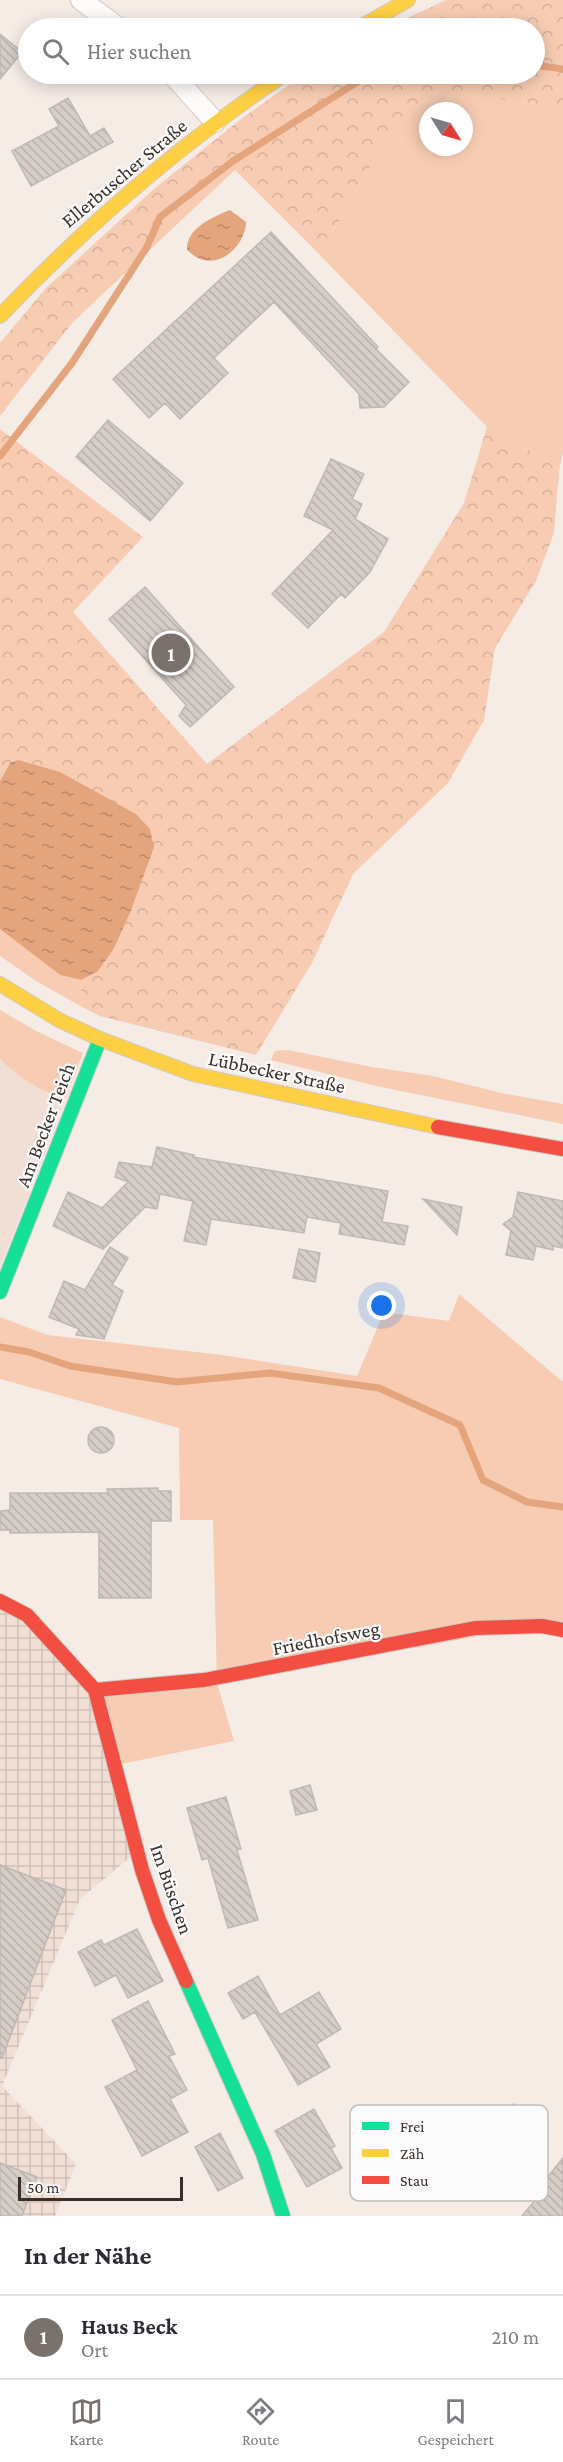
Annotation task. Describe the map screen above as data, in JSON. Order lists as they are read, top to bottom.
{
  "streets": {
    "street": [
      "Ellerbuscher Straße",
      "Lübbecker Straße",
      "Am Becker Teich",
      "Friedhofsweg",
      "Im Büschen"
    ]
  },
  "crossings": [
    ["Lübbecker Straße", "Am Becker Teich"],
    ["Friedhofsweg", "Im Büschen"]
  ],
  "legend": ["Frei", "Zäh", "Stau"],
  "scale_bar": "50 m",
  "north": "bottom right",
  "page": {
    "search": "Hier suchen",
    "pins": "1",
    "scale": "50 m",
    "heading": "In der Nähe",
    "list": [
      {
        "mark": "1",
        "name": "Haus Beck",
        "note": "Ort",
        "value": "210 m"
      }
    ],
    "nav": ["Karte", "Route", "Gespeichert"]
  }
}
